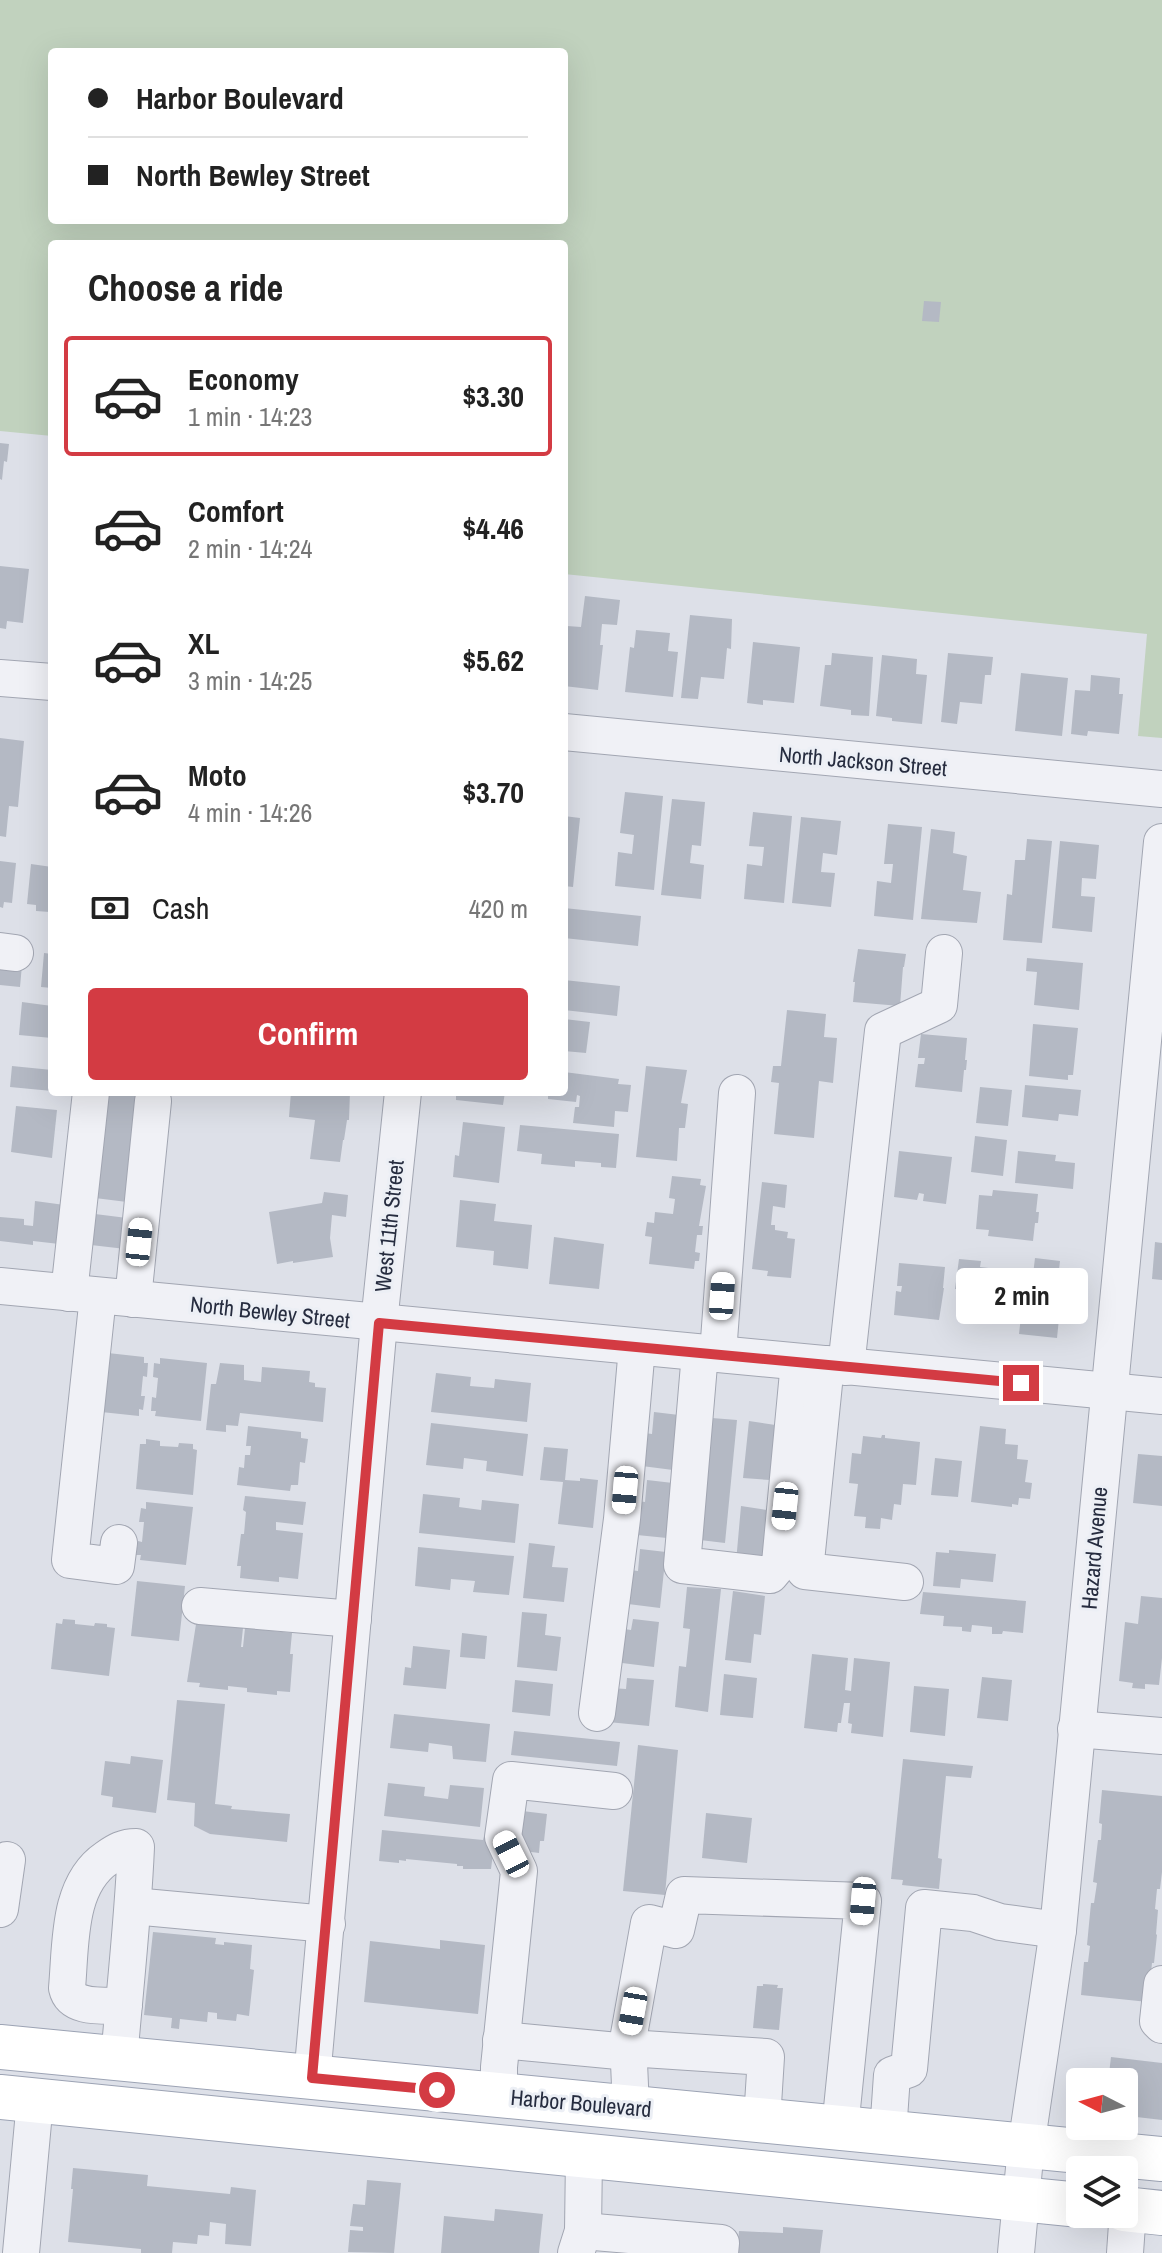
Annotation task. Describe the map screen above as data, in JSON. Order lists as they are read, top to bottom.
{
  "streets": {
    "main road": ["Harbor Boulevard"],
    "street": [
      "North Jackson Street",
      "West 11th Street",
      "North Bewley Street",
      "Hazard Avenue"
    ]
  },
  "crossings": [
    ["West 11th Street", "North Bewley Street"],
    ["West 11th Street", "Harbor Boulevard"],
    ["North Bewley Street", "Hazard Avenue"],
    ["Hazard Avenue", "Harbor Boulevard"]
  ],
  "north": "left",
  "page": {
    "banner": ["Harbor Boulevard", "North Bewley Street"],
    "heading": "Choose a ride",
    "list": [
      {
        "name": "Economy",
        "note": "1 min · 14:23",
        "value": "$3.30"
      },
      {
        "name": "Comfort",
        "note": "2 min · 14:24",
        "value": "$4.46"
      },
      {
        "name": "XL",
        "note": "3 min · 14:25",
        "value": "$5.62"
      },
      {
        "name": "Moto",
        "note": "4 min · 14:26",
        "value": "$3.70"
      }
    ],
    "pay": ["Cash", "420 m"],
    "buttons": "Confirm",
    "bubble": "2 min"
  }
}
